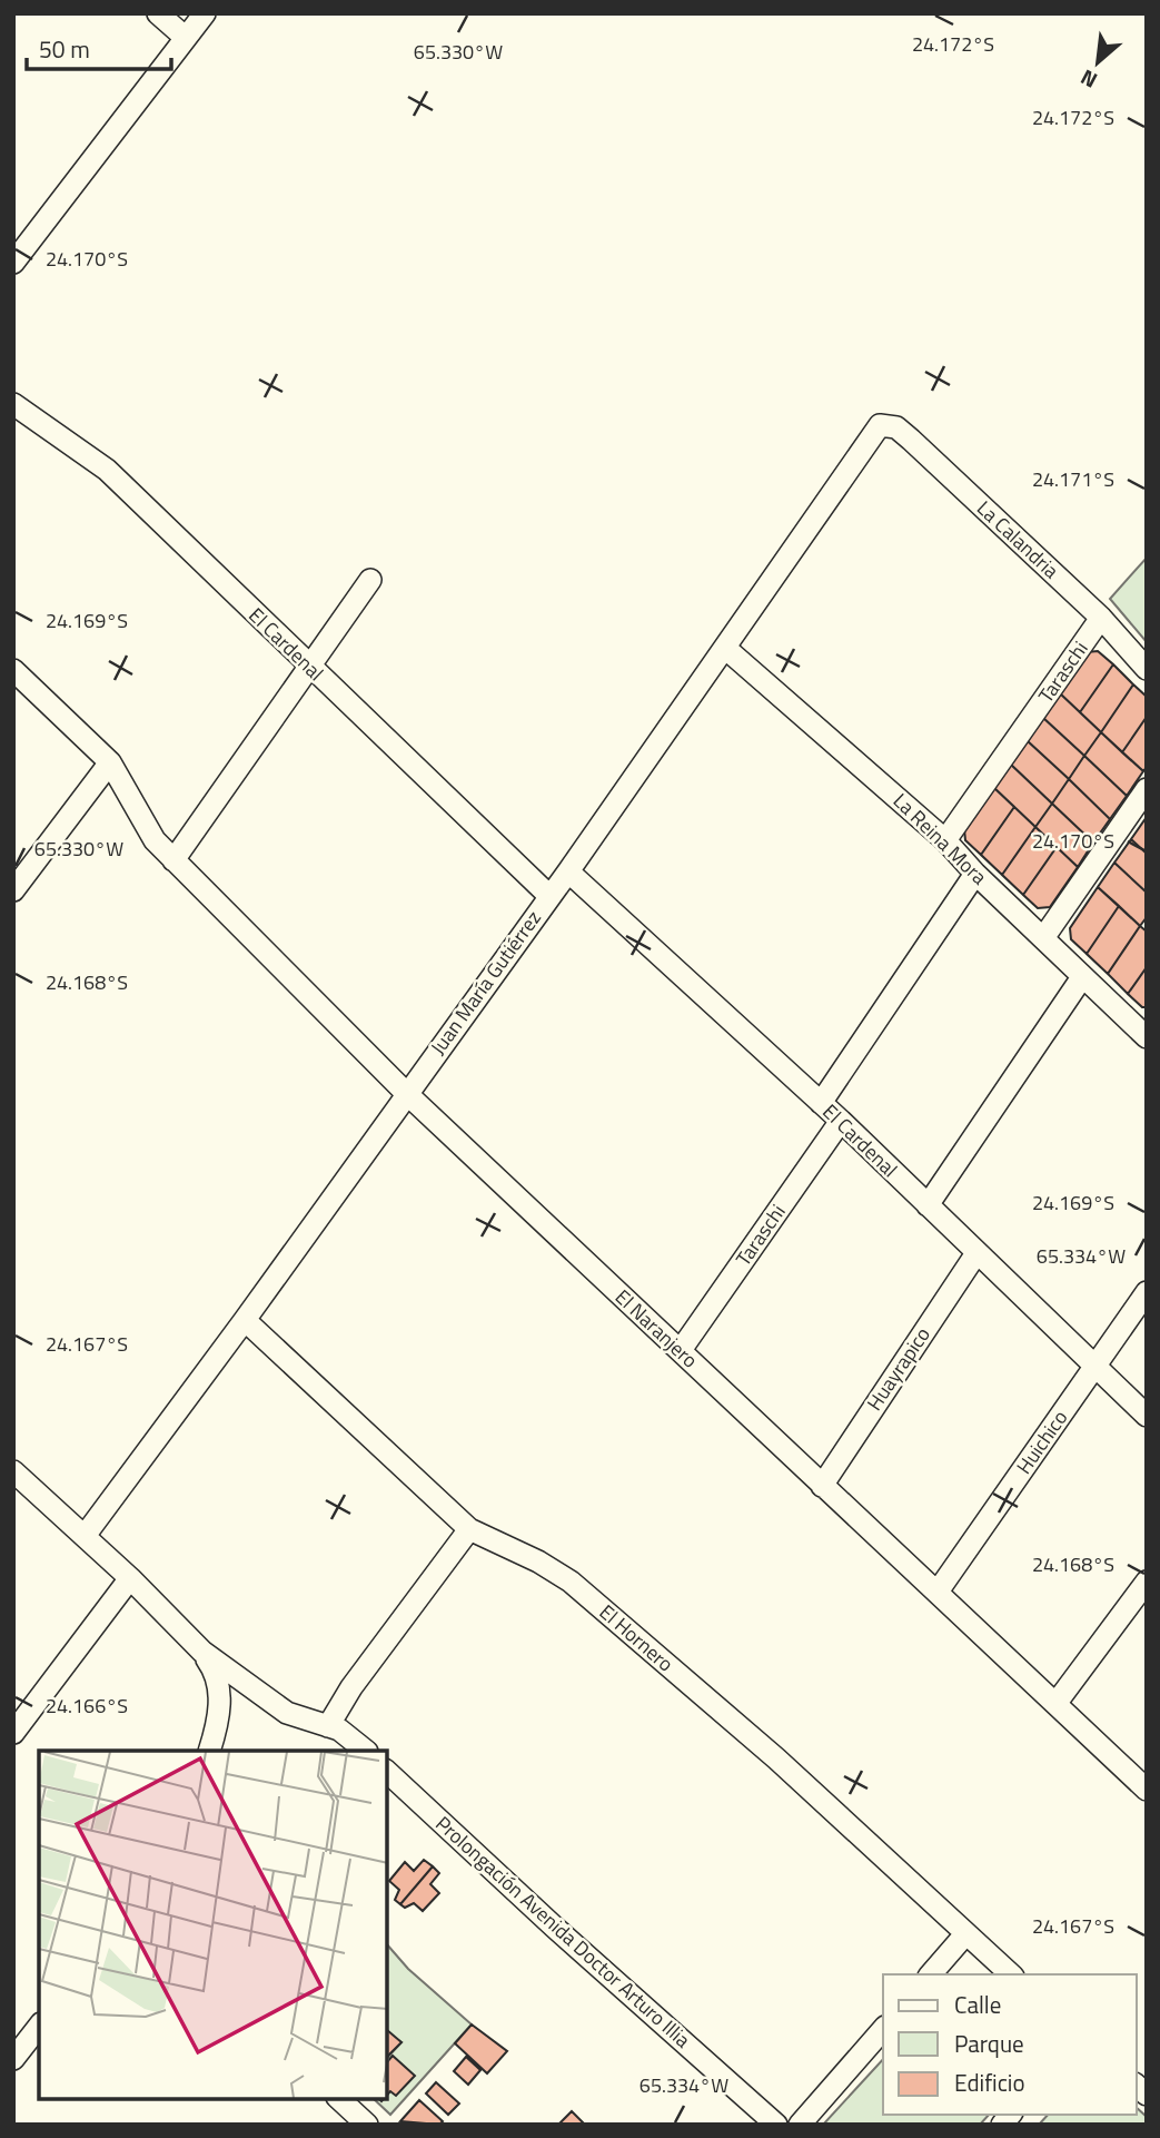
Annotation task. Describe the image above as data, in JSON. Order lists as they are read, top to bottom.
{
  "streets": {
    "street": [
      "La Calandria",
      "El Cardenal",
      "Taraschi",
      "La Reina Mora",
      "Juan María Gutiérrez",
      "El Naranjero",
      "Huayrapico",
      "Huichico",
      "El Hornero",
      "Prolongación Avenida Doctor Arturo Illia"
    ]
  },
  "crossings": [
    ["La Calandria", "Taraschi"],
    ["La Calandria", "Juan María Gutiérrez"],
    ["El Cardenal", "Taraschi"],
    ["El Cardenal", "Juan María Gutiérrez"],
    ["El Cardenal", "Huayrapico"],
    ["El Cardenal", "Huichico"],
    ["Taraschi", "La Reina Mora"],
    ["Taraschi", "El Naranjero"],
    ["La Reina Mora", "Juan María Gutiérrez"],
    ["Juan María Gutiérrez", "El Naranjero"],
    ["Juan María Gutiérrez", "El Hornero"],
    ["El Naranjero", "Huayrapico"],
    ["El Naranjero", "Huichico"]
  ],
  "legend": ["Calle", "Parque", "Edificio"],
  "scale_bar": "50 m",
  "north": "bottom left",
  "coordinates": [
    "24.172°S",
    "65.330°W",
    "24.170°S",
    "24.171°S",
    "24.169°S",
    "24.168°S",
    "65.334°W",
    "24.167°S",
    "24.166°S"
  ]
}
